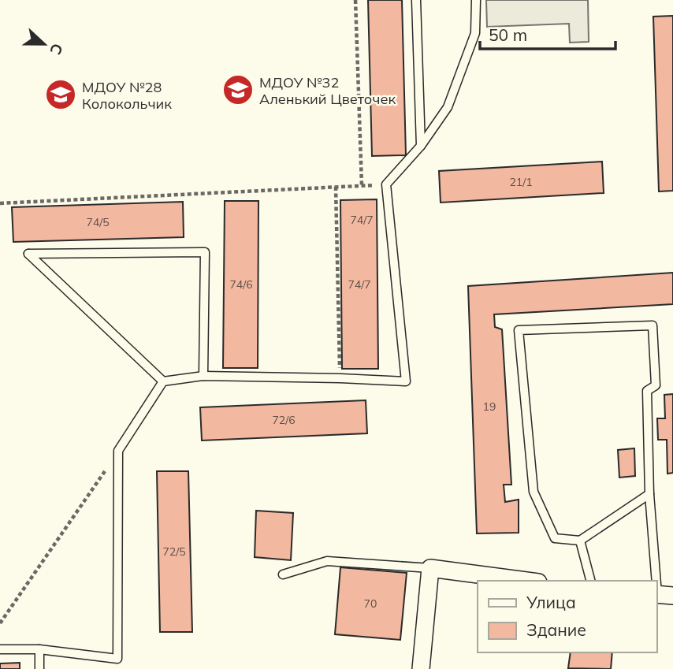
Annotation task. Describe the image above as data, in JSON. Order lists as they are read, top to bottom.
{
  "places": {
    "school or university": ["МДОУ №32 Аленький Цветочек", "МДОУ №28 Колокольчик"]
  },
  "house_numbers": [
    "21/1",
    "74/7",
    "74/5",
    "74/6",
    "74/7",
    "19",
    "72/6",
    "72/5",
    "70"
  ],
  "legend": ["Улица", "Здание"],
  "scale_bar": "50 m",
  "north": "right"
}
